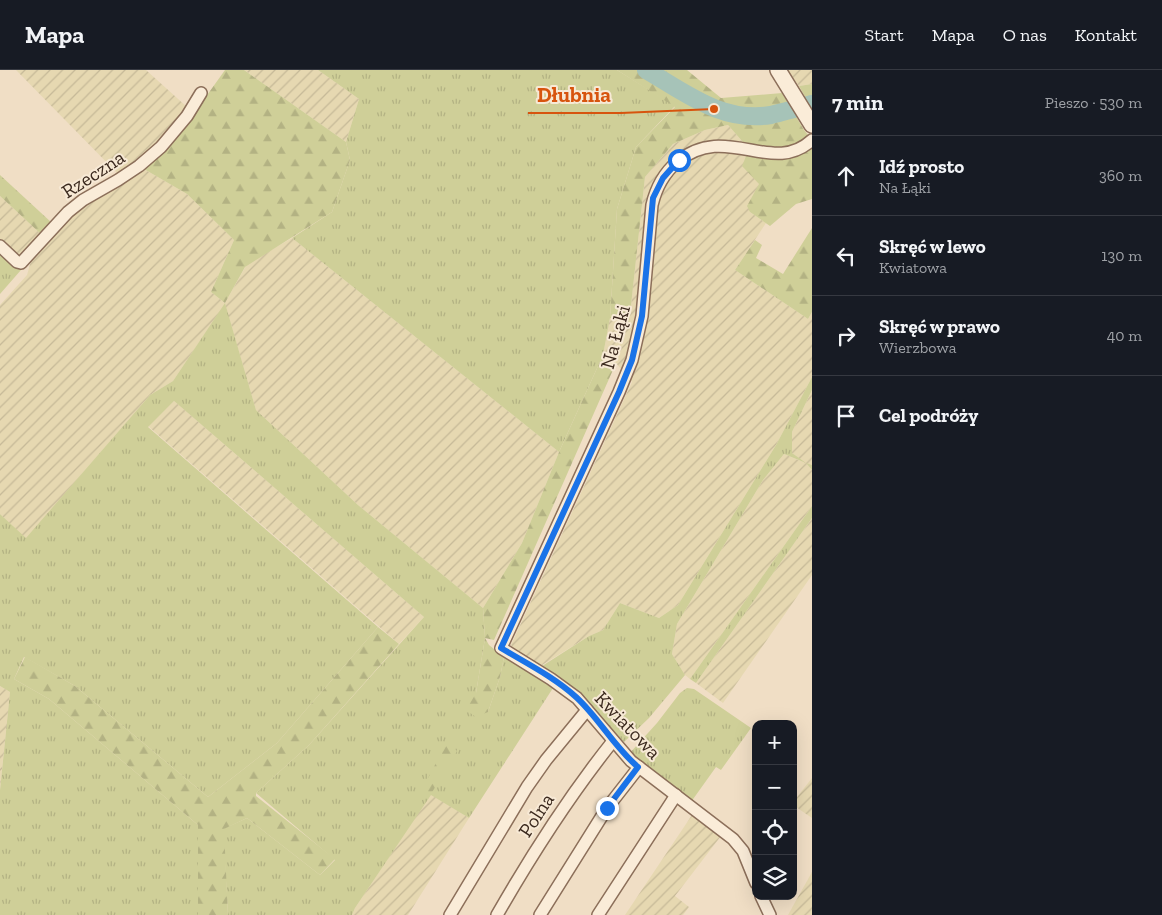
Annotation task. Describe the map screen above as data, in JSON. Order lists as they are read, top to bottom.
{
  "streets": {
    "street": [
      "Rzeczna",
      "Na Łąki",
      "Kwiatowa",
      "Polna"
    ]
  },
  "crossings": [
    ["Na Łąki", "Kwiatowa"],
    ["Kwiatowa", "Polna"]
  ],
  "places": ["Dłubnia"],
  "page": {
    "header": "Mapa",
    "nav": [
      "Start",
      "Mapa",
      "O nas",
      "Kontakt"
    ],
    "heading": ["7 min", "Pieszo · 530 m"],
    "list": [
      ["Idź prosto", "Na Łąki", "360 m"],
      ["Skręć w lewo", "Kwiatowa", "130 m"],
      ["Skręć w prawo", "Wierzbowa", "40 m"],
      "Cel podróży"
    ],
    "map_buttons": ["+", "−"]
  }
}
